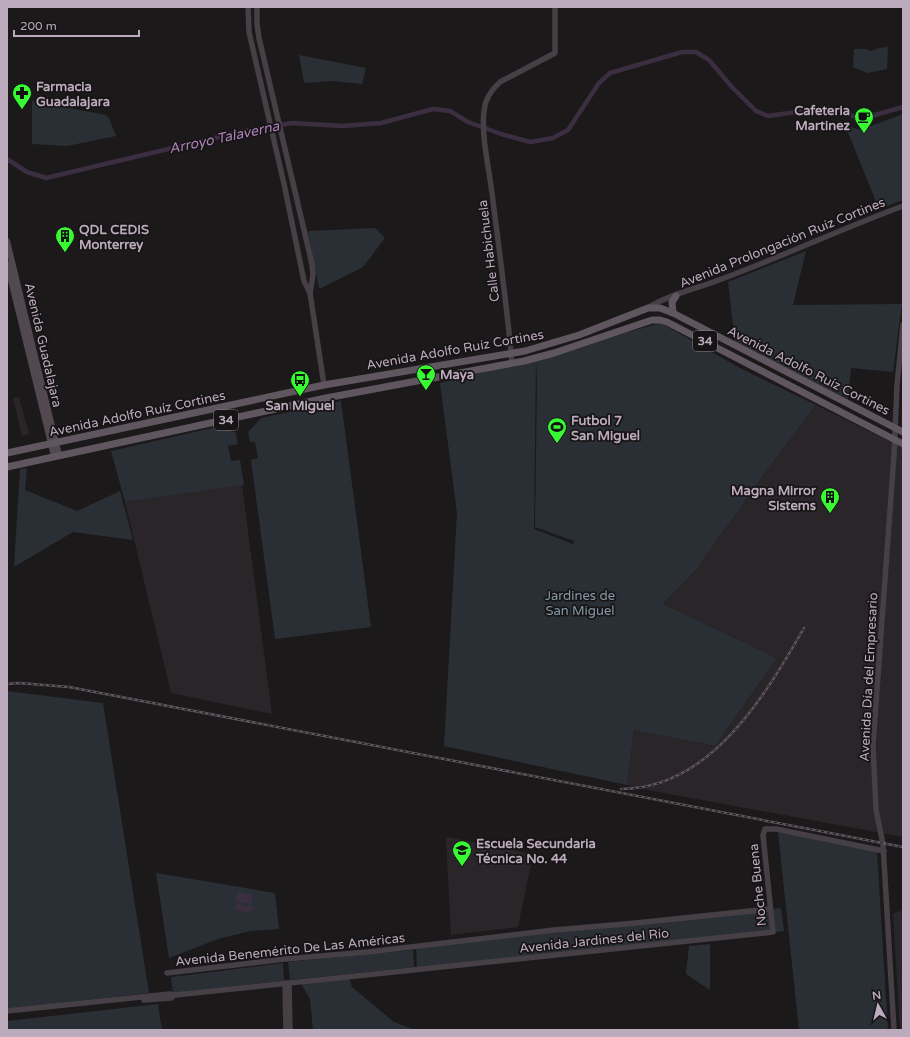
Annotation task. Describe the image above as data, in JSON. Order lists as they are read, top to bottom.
{
  "streets": {
    "main road": ["34", "Avenida Guadalajara", "Avenida Adolfo Ruíz Cortines"],
    "street": [
      "Avenida Prolongación Ruíz Cortines",
      "Calle Habichuela",
      "Avenida Día del Empresario",
      "Noche Buena",
      "Avenida Jardines del Río",
      "Avenida Benemérito De Las Américas"
    ]
  },
  "crossings": [
    ["Avenida Prolongación Ruíz Cortines", "Avenida Adolfo Ruíz Cortines"],
    ["Calle Habichuela", "Avenida Adolfo Ruíz Cortines"],
    ["Avenida Guadalajara", "Avenida Adolfo Ruíz Cortines"],
    ["Avenida Adolfo Ruíz Cortines", "Avenida Día del Empresario"],
    ["Avenida Día del Empresario", "Noche Buena"],
    ["Noche Buena", "Avenida Jardines del Río"],
    ["Avenida Jardines del Río", "Avenida Benemérito De Las Américas"]
  ],
  "water": ["Arroyo Talaverna"],
  "parks": ["Jardines de San Miguel"],
  "places": {
    "pharmacy": ["Farmacia Guadalajara"],
    "cafe": ["Cafeteria Martinez"],
    "building": ["QDL CEDIS Monterrey", "Magna Mirror Sistems"],
    "bar": ["Maya"],
    "bus stop": ["San Miguel"],
    "sports": ["Futbol 7 San Miguel"],
    "school or university": ["Escuela Secundaria Técnica No. 44"]
  },
  "scale_bar": "200 m",
  "north": "top"
}
